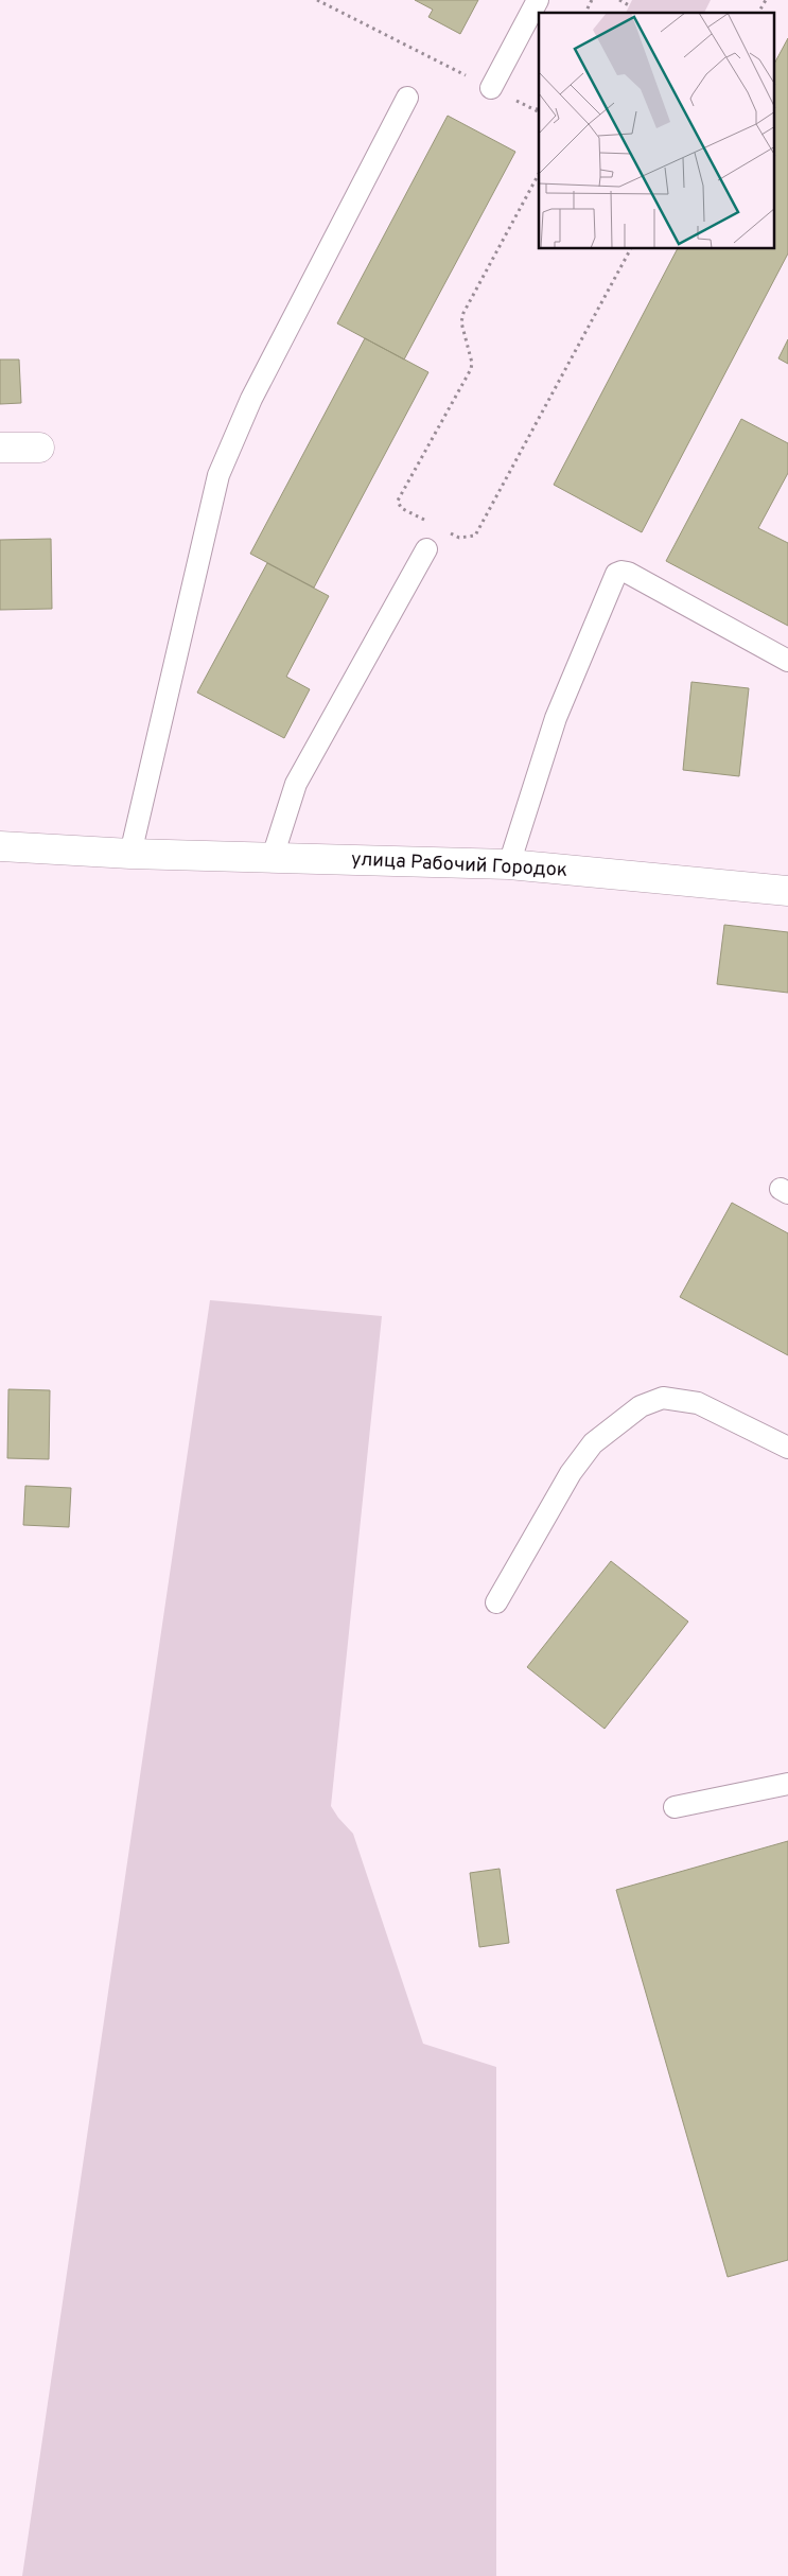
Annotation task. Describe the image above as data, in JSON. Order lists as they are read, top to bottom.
{
  "streets": {
    "street": ["улица Рабочий Городок"]
  }
}
